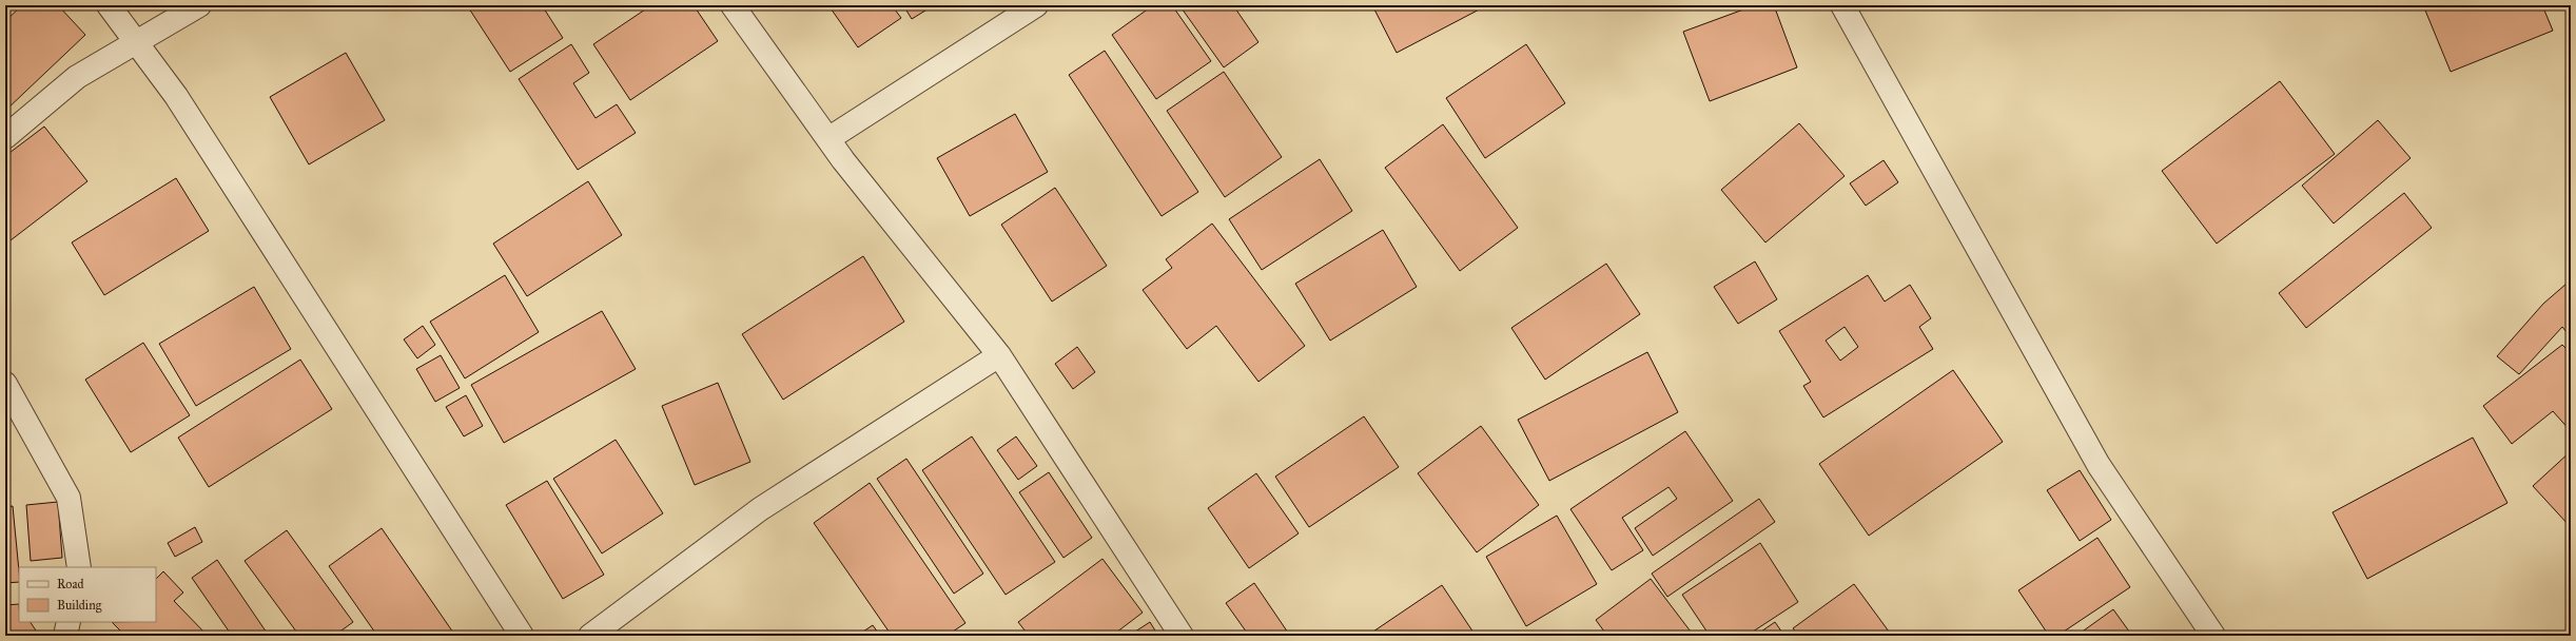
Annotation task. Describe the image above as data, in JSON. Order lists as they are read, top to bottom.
{
  "legend": ["Road", "Building"]
}
